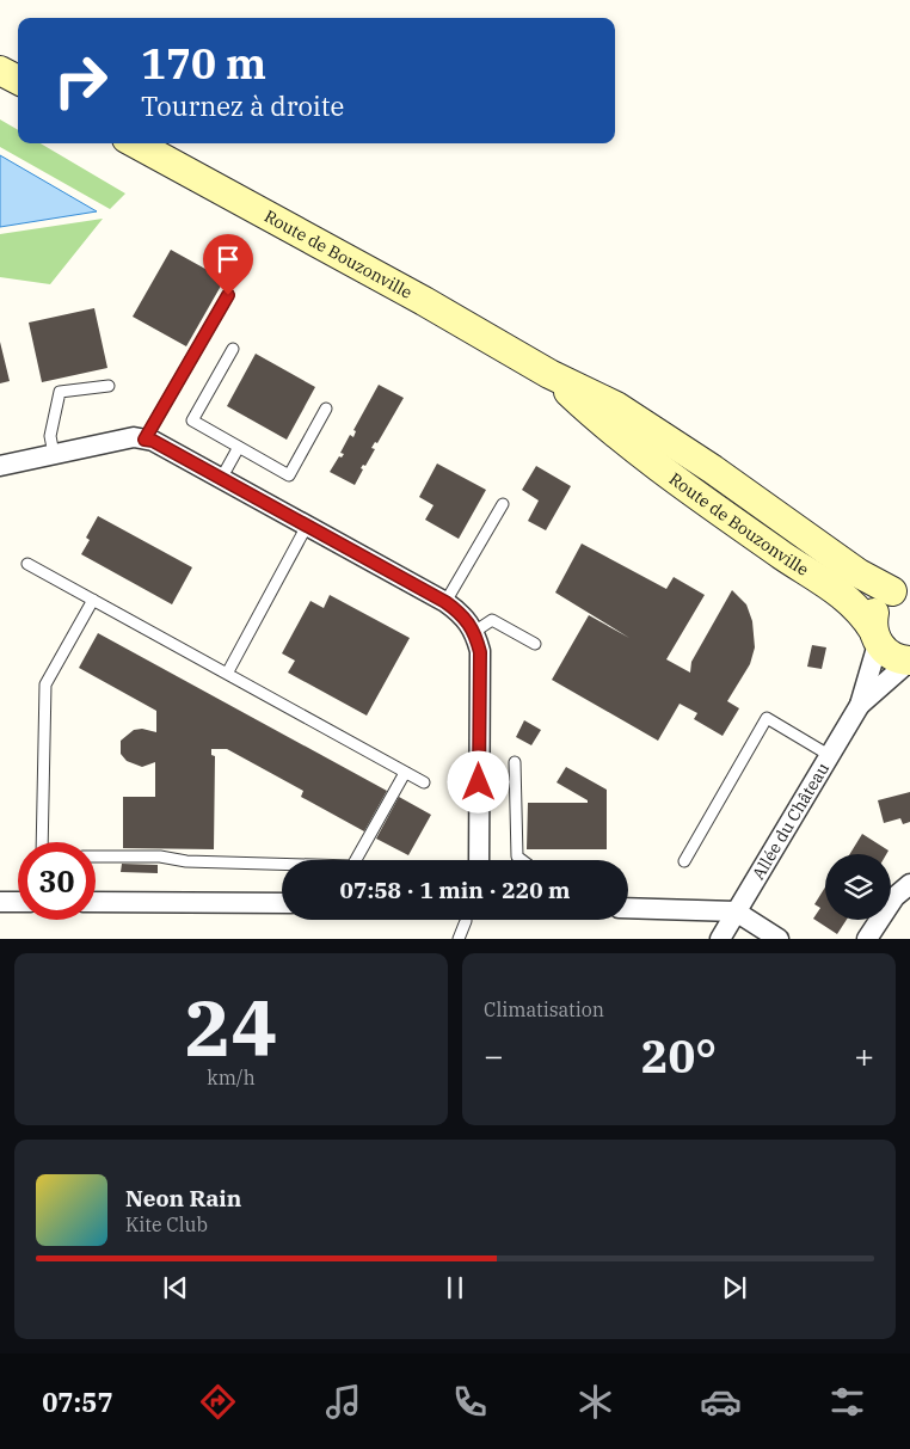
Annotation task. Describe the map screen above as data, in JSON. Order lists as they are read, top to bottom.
{
  "streets": {
    "main road": ["Route de Bouzonville"],
    "street": ["Allée du Château"]
  },
  "crossings": [
    ["Route de Bouzonville", "Allée du Château"]
  ],
  "page": {
    "turn": ["170 m", "Tournez à droite"],
    "limit": "30",
    "trip": "07:58 · 1 min · 220 m",
    "tile": [
      ["24", "km/h"],
      "Climatisation"
    ],
    "heat": ["−", "20°", "+"],
    "song": ["Neon Rain", "Kite Club"],
    "tabs": "07:57"
  }
}
